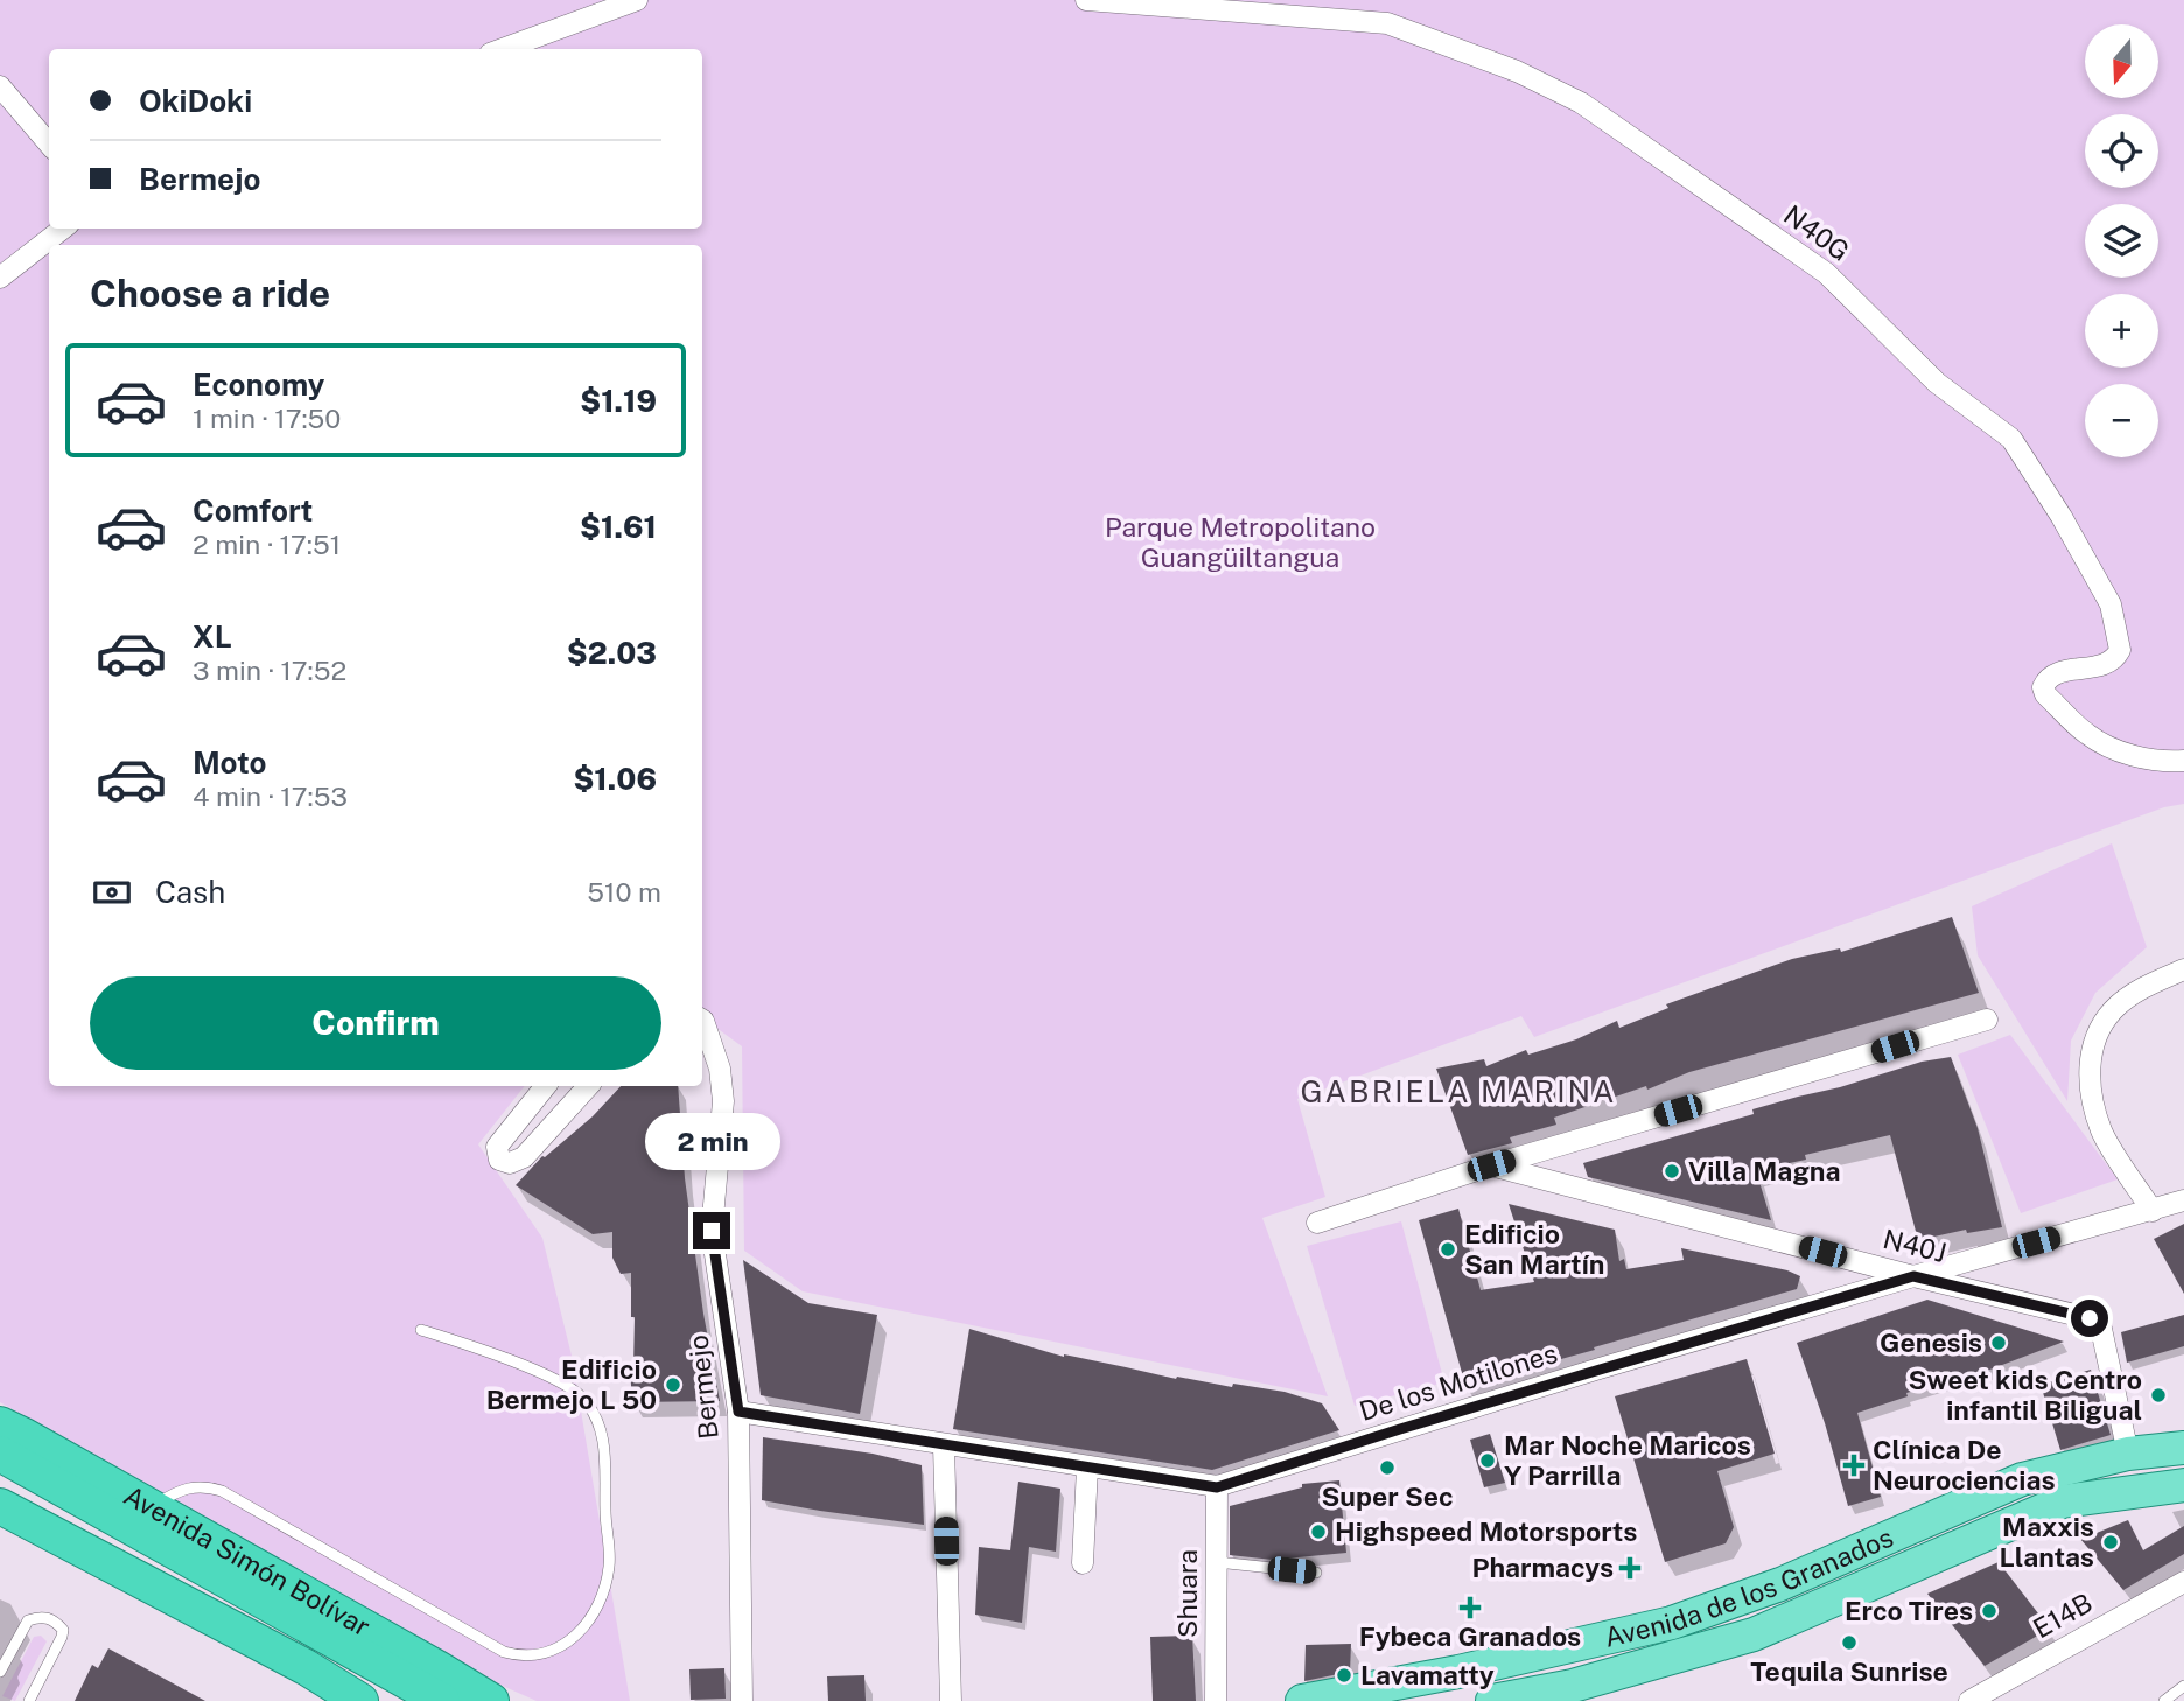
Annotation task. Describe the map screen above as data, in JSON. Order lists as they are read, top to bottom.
{
  "streets": {
    "highway": ["Avenida Simón Bolívar"],
    "main road": ["Avenida de los Granados"],
    "street": [
      "N40G",
      "N40J",
      "De los Motilones",
      "Bermejo",
      "Shuara",
      "E14B"
    ]
  },
  "crossings": [
    ["N40J", "De los Motilones"],
    ["N40J", "Avenida de los Granados"],
    ["De los Motilones", "Bermejo"],
    ["De los Motilones", "Shuara"]
  ],
  "districts": ["GABRIELA MARINA"],
  "parks": ["Parque Metropolitano Guangüiltangua"],
  "places": {
    "other": [
      "Villa Magna",
      "Edificio San Martín",
      "Genesis",
      "Edificio Bermejo L 50",
      "Sweet kids Centro infantil Biligual",
      "Mar Noche Maricos Y Parrilla",
      "Super Sec",
      "Highspeed Motorsports",
      "Maxxis Llantas",
      "Erco Tires",
      "Tequila Sunrise",
      "Lavamatty"
    ],
    "health": ["Clínica De Neurociencias", "Pharmacys", "Fybeca Granados"]
  },
  "north": "bottom",
  "page": {
    "map_buttons": ["+", "−"],
    "banner": ["OkiDoki", "Bermejo"],
    "heading": "Choose a ride",
    "list": [
      {
        "name": "Economy",
        "note": "1 min · 17:50",
        "value": "$1.19"
      },
      {
        "name": "Comfort",
        "note": "2 min · 17:51",
        "value": "$1.61"
      },
      {
        "name": "XL",
        "note": "3 min · 17:52",
        "value": "$2.03"
      },
      {
        "name": "Moto",
        "note": "4 min · 17:53",
        "value": "$1.06"
      }
    ],
    "pay": ["Cash", "510 m"],
    "buttons": "Confirm",
    "bubble": "2 min"
  }
}
